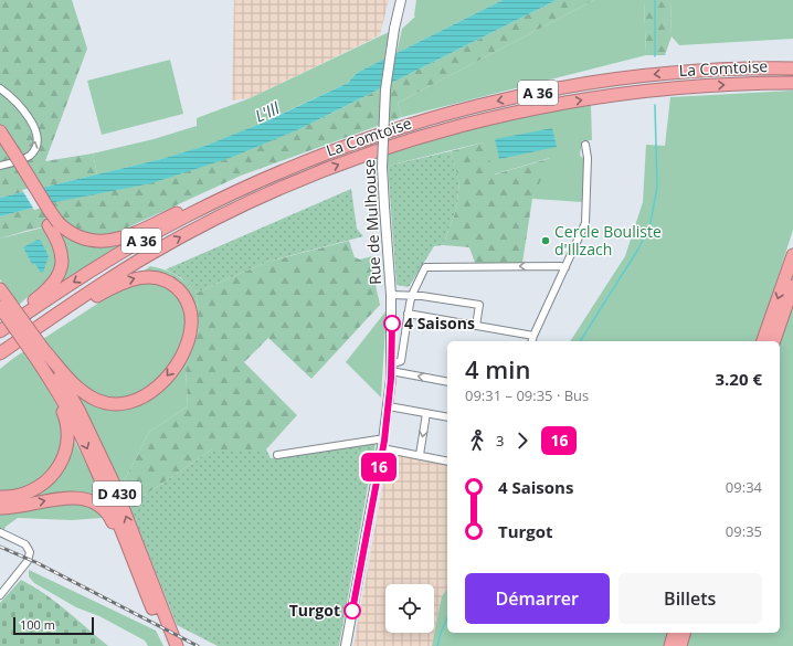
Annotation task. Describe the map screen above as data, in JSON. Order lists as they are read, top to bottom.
{
  "streets": {
    "highway": ["La Comtoise", "A 36", "D 430"],
    "main road": ["Rue de Mulhouse"]
  },
  "water": ["L'Ill"],
  "places": ["Cercle Bouliste d'Illzach", "4 Saisons", "Turgot"],
  "lines": ["bus line 16"],
  "scale_bar": "100 m",
  "page": {
    "on_map": "16",
    "heading": ["4 min", "09:31 – 09:35 · Bus", "3.20 €"],
    "legs": ["3", "16"],
    "list": [
      {
        "name": "4 Saisons",
        "value": "09:34"
      },
      {
        "name": "Turgot",
        "value": "09:35"
      }
    ],
    "buttons": ["Démarrer", "Billets"],
    "scale": "100 m"
  }
}
